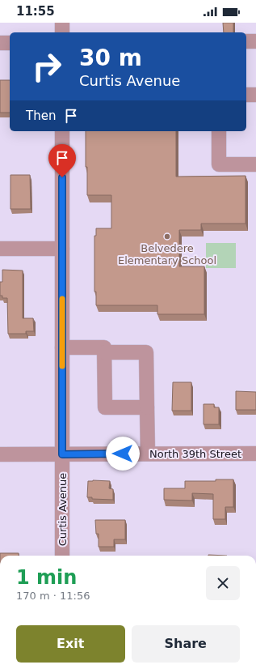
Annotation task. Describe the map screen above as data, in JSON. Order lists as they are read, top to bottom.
{
  "streets": {
    "street": ["North 39th Street", "Curtis Avenue"]
  },
  "crossings": [
    ["North 39th Street", "Curtis Avenue"]
  ],
  "places": ["Belvedere Elementary School"],
  "page": {
    "status": "11:55",
    "turn": ["30 m", "Curtis Avenue"],
    "then": "Then",
    "heading": ["1 min", "170 m · 11:56"],
    "buttons": ["Exit", "Share"]
  }
}
